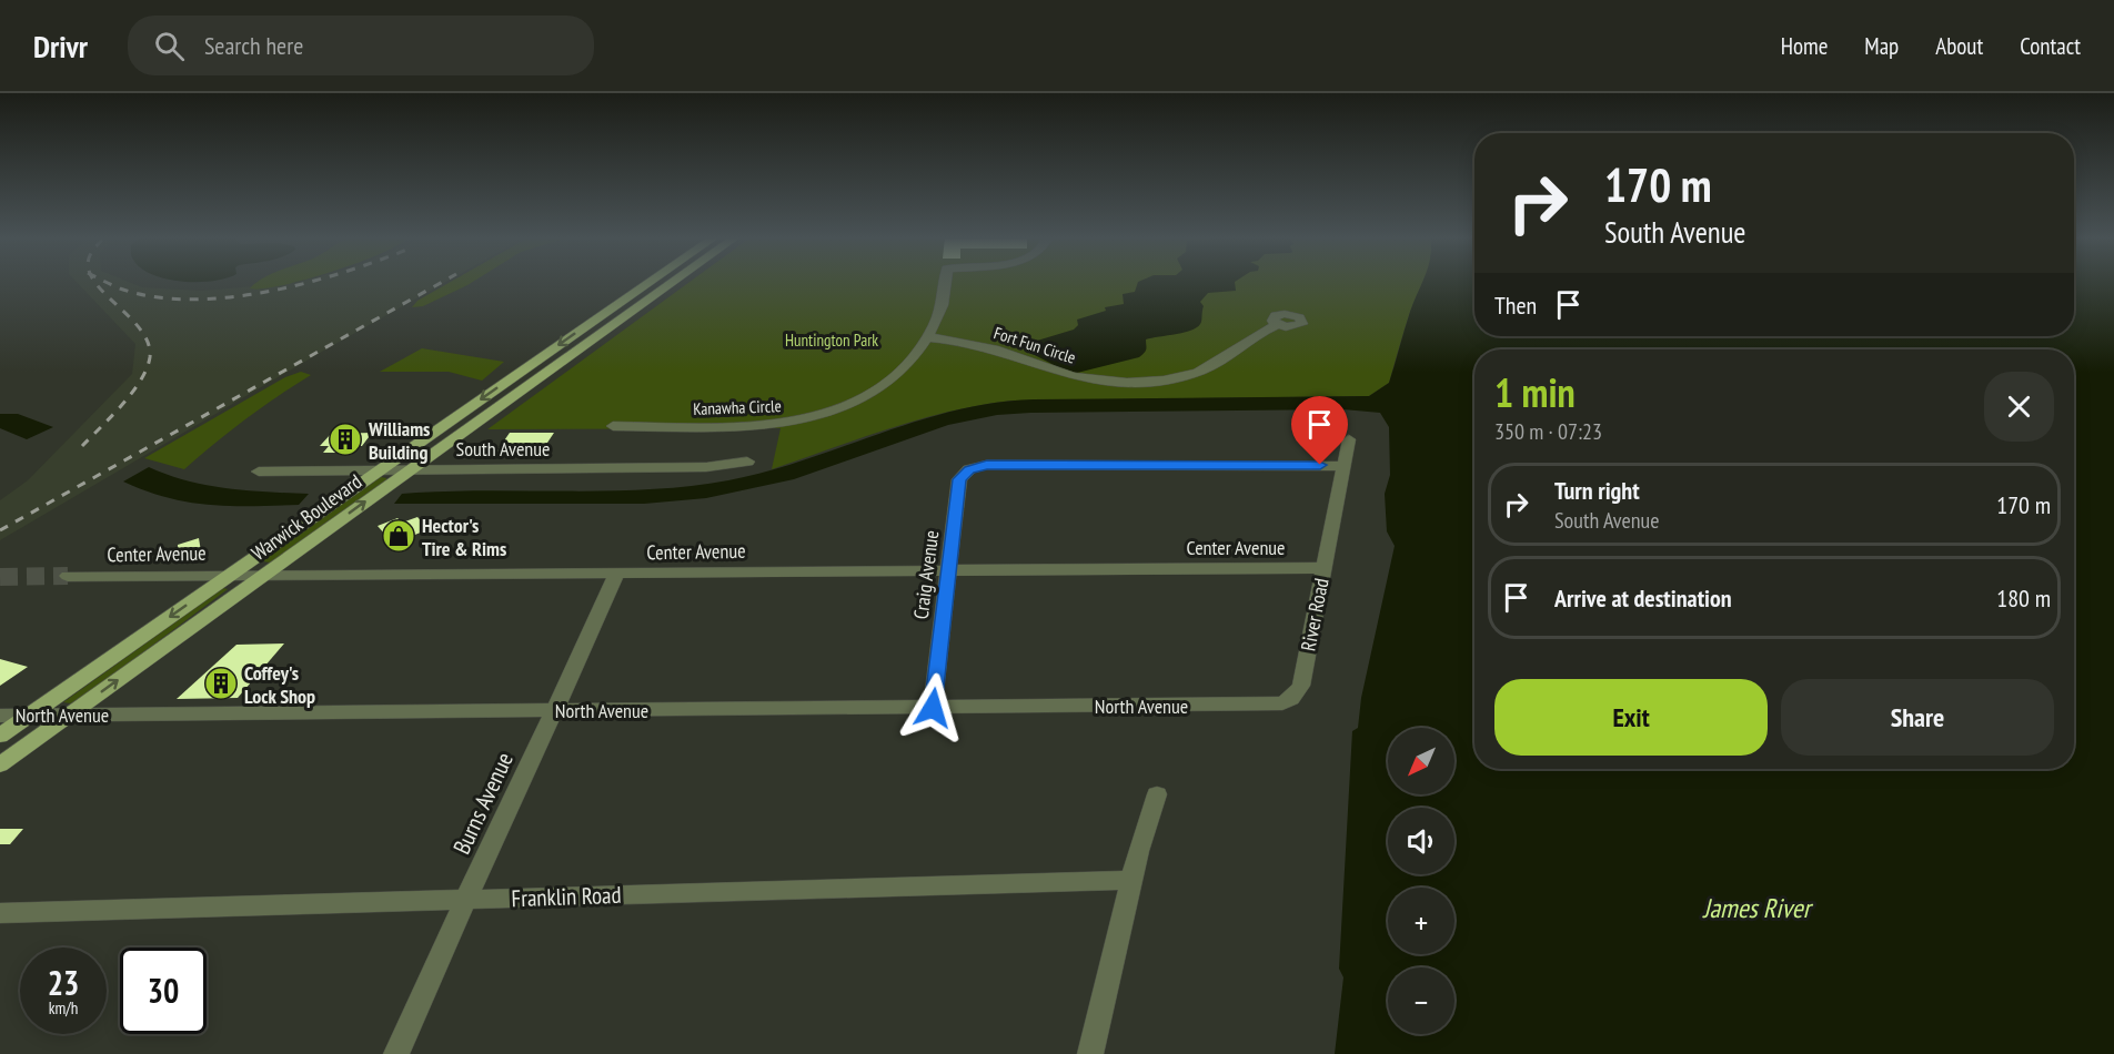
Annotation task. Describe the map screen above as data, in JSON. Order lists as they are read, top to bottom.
{
  "streets": {
    "main road": ["Warwick Boulevard"],
    "street": [
      "Fort Fun Circle",
      "Kanawha Circle",
      "South Avenue",
      "Center Avenue",
      "Craig Avenue",
      "River Road",
      "North Avenue",
      "Burns Avenue",
      "Franklin Road"
    ]
  },
  "crossings": [
    ["Fort Fun Circle", "Kanawha Circle"],
    ["South Avenue", "Warwick Boulevard"],
    ["Warwick Boulevard", "Center Avenue"],
    ["Warwick Boulevard", "North Avenue"],
    ["Center Avenue", "Craig Avenue"],
    ["Center Avenue", "River Road"],
    ["Center Avenue", "Burns Avenue"],
    ["Craig Avenue", "River Road"],
    ["Craig Avenue", "North Avenue"],
    ["River Road", "North Avenue"],
    ["North Avenue", "Burns Avenue"],
    ["Burns Avenue", "Franklin Road"]
  ],
  "water": ["James River"],
  "parks": ["Huntington Park"],
  "places": {
    "building": ["Williams Building", "Coffey's Lock Shop"],
    "shop": ["Hector's Tire & Rims"]
  },
  "north": "bottom left",
  "page": {
    "header": "Drivr",
    "search": "Search here",
    "nav": [
      "Home",
      "Map",
      "About",
      "Contact"
    ],
    "turn": ["170 m", "South Avenue"],
    "then": "Then",
    "heading": ["1 min", "350 m · 07:23"],
    "list": [
      {
        "name": "Turn right",
        "note": "South Avenue",
        "value": "170 m"
      },
      {
        "name": "Arrive at destination",
        "value": "180 m"
      }
    ],
    "buttons": ["Exit", "Share"],
    "map_buttons": ["+", "−"],
    "speed": "23 km/h",
    "limit": "30"
  }
}
